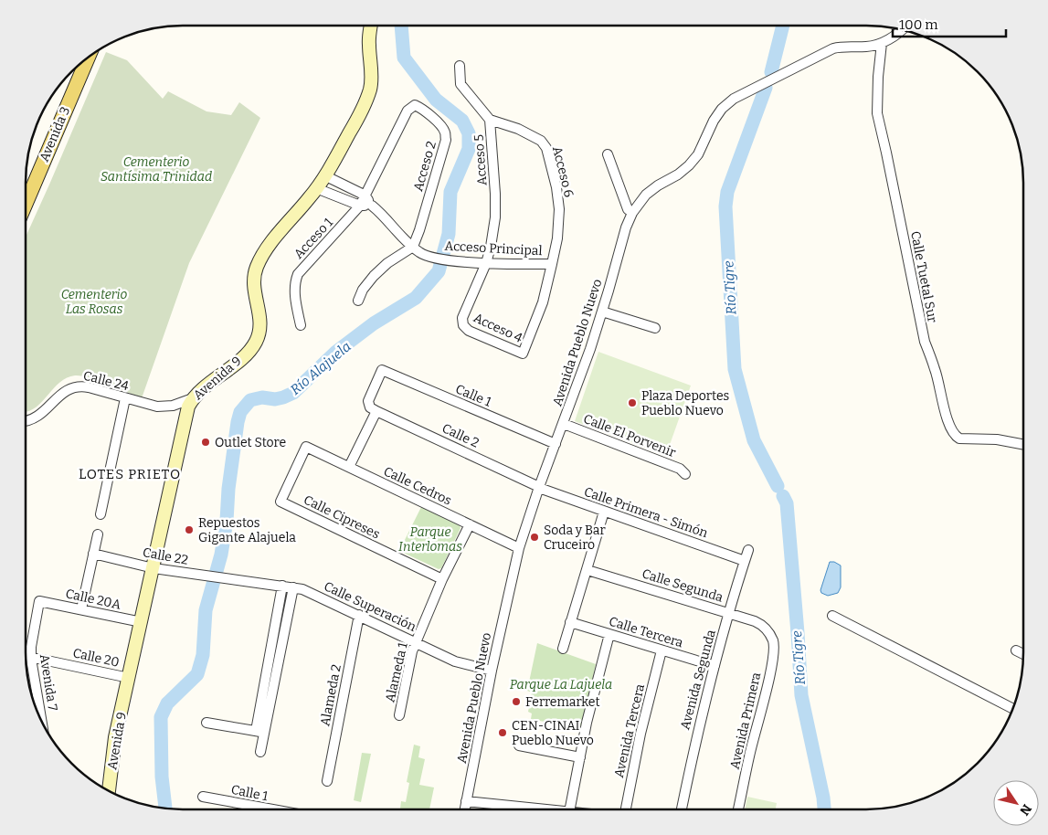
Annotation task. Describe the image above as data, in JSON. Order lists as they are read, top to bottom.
{
  "streets": {
    "main road": ["Avenida 3"],
    "street": [
      "Acceso 5",
      "Acceso 2",
      "Acceso 6",
      "Acceso 1",
      "Acceso Principal",
      "Calle Tuetal Sur",
      "Acceso 4",
      "Avenida Pueblo Nuevo",
      "Avenida 9",
      "Calle 24",
      "Calle 1",
      "Calle 2",
      "Calle El Porvenir",
      "Calle Cedros",
      "Calle Primera - Simón",
      "Calle Cipreses",
      "Calle 22",
      "Calle Segunda",
      "Calle 20A",
      "Calle Superación",
      "Calle Tercera",
      "Calle 20",
      "Alameda 1",
      "Avenida Segunda",
      "Avenida 7",
      "Alameda 2",
      "Avenida Primera",
      "Avenida Tercera"
    ]
  },
  "crossings": [
    ["Acceso 5", "Acceso 6"],
    ["Acceso 5", "Acceso Principal"],
    ["Acceso 5", "Acceso 4"],
    ["Acceso 2", "Acceso 1"],
    ["Acceso 2", "Acceso Principal"],
    ["Acceso 6", "Acceso Principal"],
    ["Acceso 6", "Acceso 4"],
    ["Acceso 1", "Acceso Principal"],
    ["Acceso Principal", "Acceso 4"],
    ["Acceso Principal", "Avenida 9"],
    ["Calle Tuetal Sur", "Avenida Pueblo Nuevo"],
    ["Avenida Pueblo Nuevo", "Calle 1"],
    ["Avenida Pueblo Nuevo", "Calle 2"],
    ["Avenida Pueblo Nuevo", "Calle El Porvenir"],
    ["Avenida Pueblo Nuevo", "Calle Cedros"],
    ["Avenida Pueblo Nuevo", "Calle Primera - Simón"],
    ["Avenida Pueblo Nuevo", "Calle Superación"],
    ["Avenida 9", "Calle 24"],
    ["Avenida 9", "Calle 22"],
    ["Avenida 9", "Calle 20A"],
    ["Avenida 9", "Calle 20"],
    ["Calle 1", "Calle 2"],
    ["Calle 2", "Calle Primera - Simón"],
    ["Calle Cedros", "Calle Cipreses"],
    ["Calle Cedros", "Alameda 1"],
    ["Calle Primera - Simón", "Avenida Segunda"],
    ["Calle Cipreses", "Alameda 1"],
    ["Calle 22", "Calle Superación"],
    ["Calle Segunda", "Avenida Segunda"],
    ["Calle Segunda", "Avenida Primera"],
    ["Calle 20A", "Avenida 7"],
    ["Calle Superación", "Alameda 1"],
    ["Calle Superación", "Alameda 2"],
    ["Calle Tercera", "Avenida Segunda"],
    ["Calle Tercera", "Avenida Tercera"],
    ["Calle 20", "Avenida 7"]
  ],
  "districts": ["LOTES PRIETO"],
  "water": ["Río Tigre", "Río Alajuela"],
  "parks": [
    "Cementerio Santísima Trinidad",
    "Cementerio Las Rosas",
    "Parque Interlomas",
    "Parque La Lajuela"
  ],
  "places": [
    "Plaza Deportes Pueblo Nuevo",
    "Outlet Store",
    "Repuestos Gigante Alajuela",
    "Soda y Bar Cruceiro",
    "Ferremarket",
    "CEN-CINAI Pueblo Nuevo"
  ],
  "scale_bar": "100 m",
  "north": "bottom right"
}
